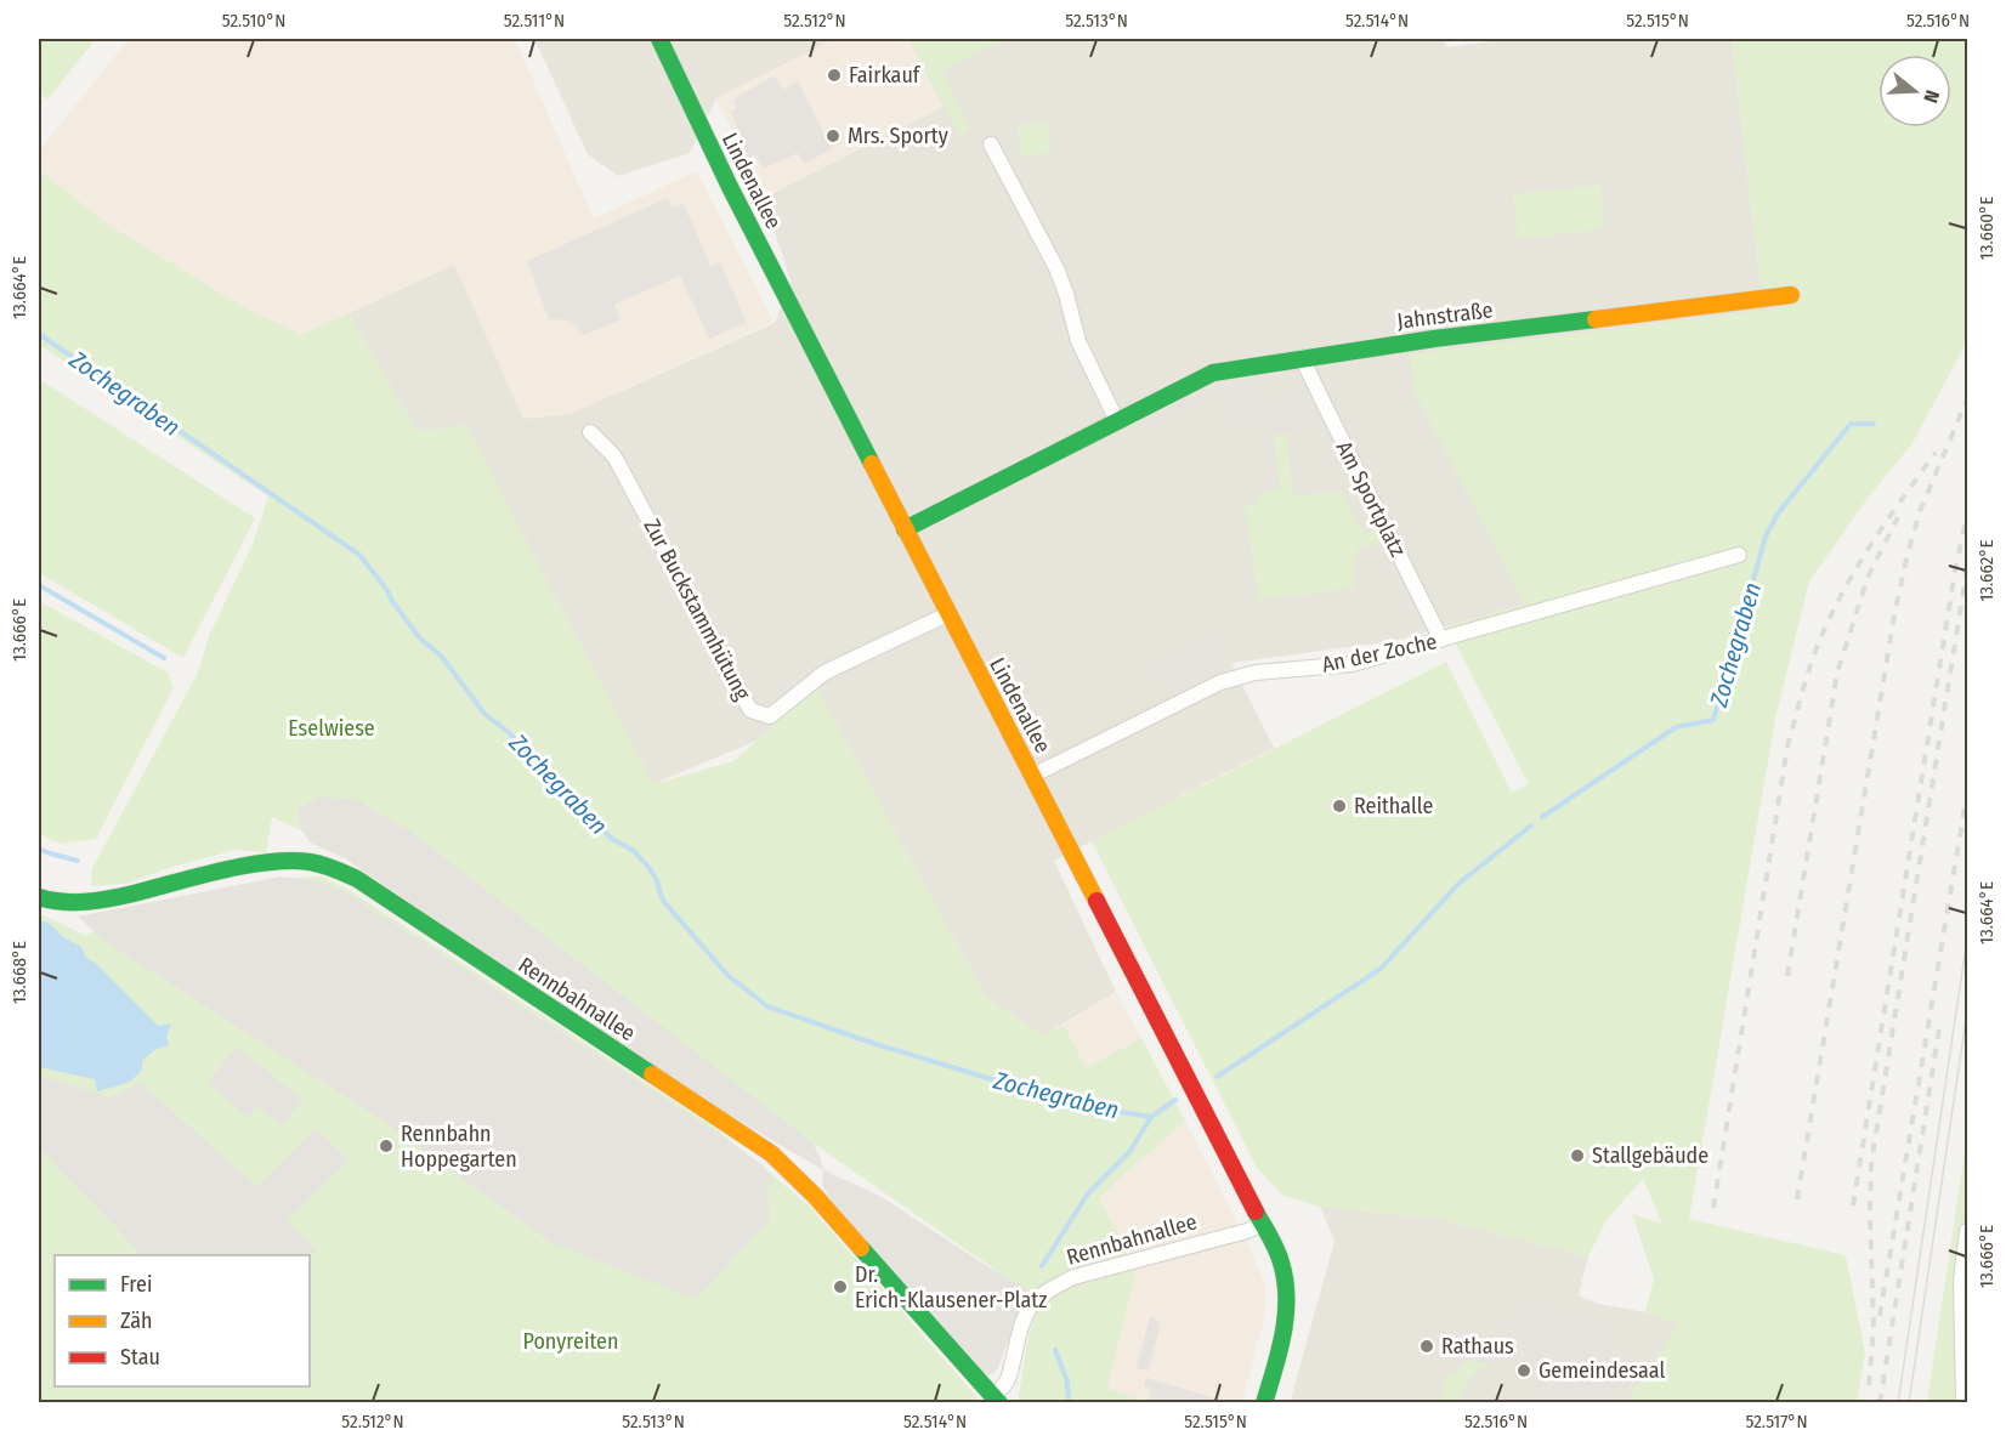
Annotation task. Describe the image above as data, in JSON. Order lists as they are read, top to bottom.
{
  "streets": {
    "street": [
      "Lindenallee",
      "Jahnstraße",
      "Am Sportplatz",
      "Zur Buckstammhütung",
      "An der Zoche",
      "Rennbahnallee"
    ]
  },
  "crossings": [
    ["Lindenallee", "Jahnstraße"],
    ["Lindenallee", "Zur Buckstammhütung"],
    ["Lindenallee", "An der Zoche"],
    ["Lindenallee", "Rennbahnallee"],
    ["Jahnstraße", "Am Sportplatz"],
    ["Am Sportplatz", "An der Zoche"]
  ],
  "water": ["Zochegraben"],
  "parks": ["Eselwiese", "Ponyreiten"],
  "places": [
    "Fairkauf",
    "Mrs. Sporty",
    "Reithalle",
    "Rennbahn Hoppegarten",
    "Stallgebäude",
    "Dr. Erich-Klausener-Platz",
    "Rathaus",
    "Gemeindesaal"
  ],
  "legend": ["Frei", "Zäh", "Stau"],
  "north": "right",
  "coordinates": [
    "52.510°N",
    "52.511°N",
    "52.512°N",
    "52.513°N",
    "52.514°N",
    "52.515°N",
    "52.516°N",
    "13.660°E",
    "13.664°E",
    "13.662°E",
    "13.666°E",
    "13.668°E",
    "52.517°N"
  ]
}
